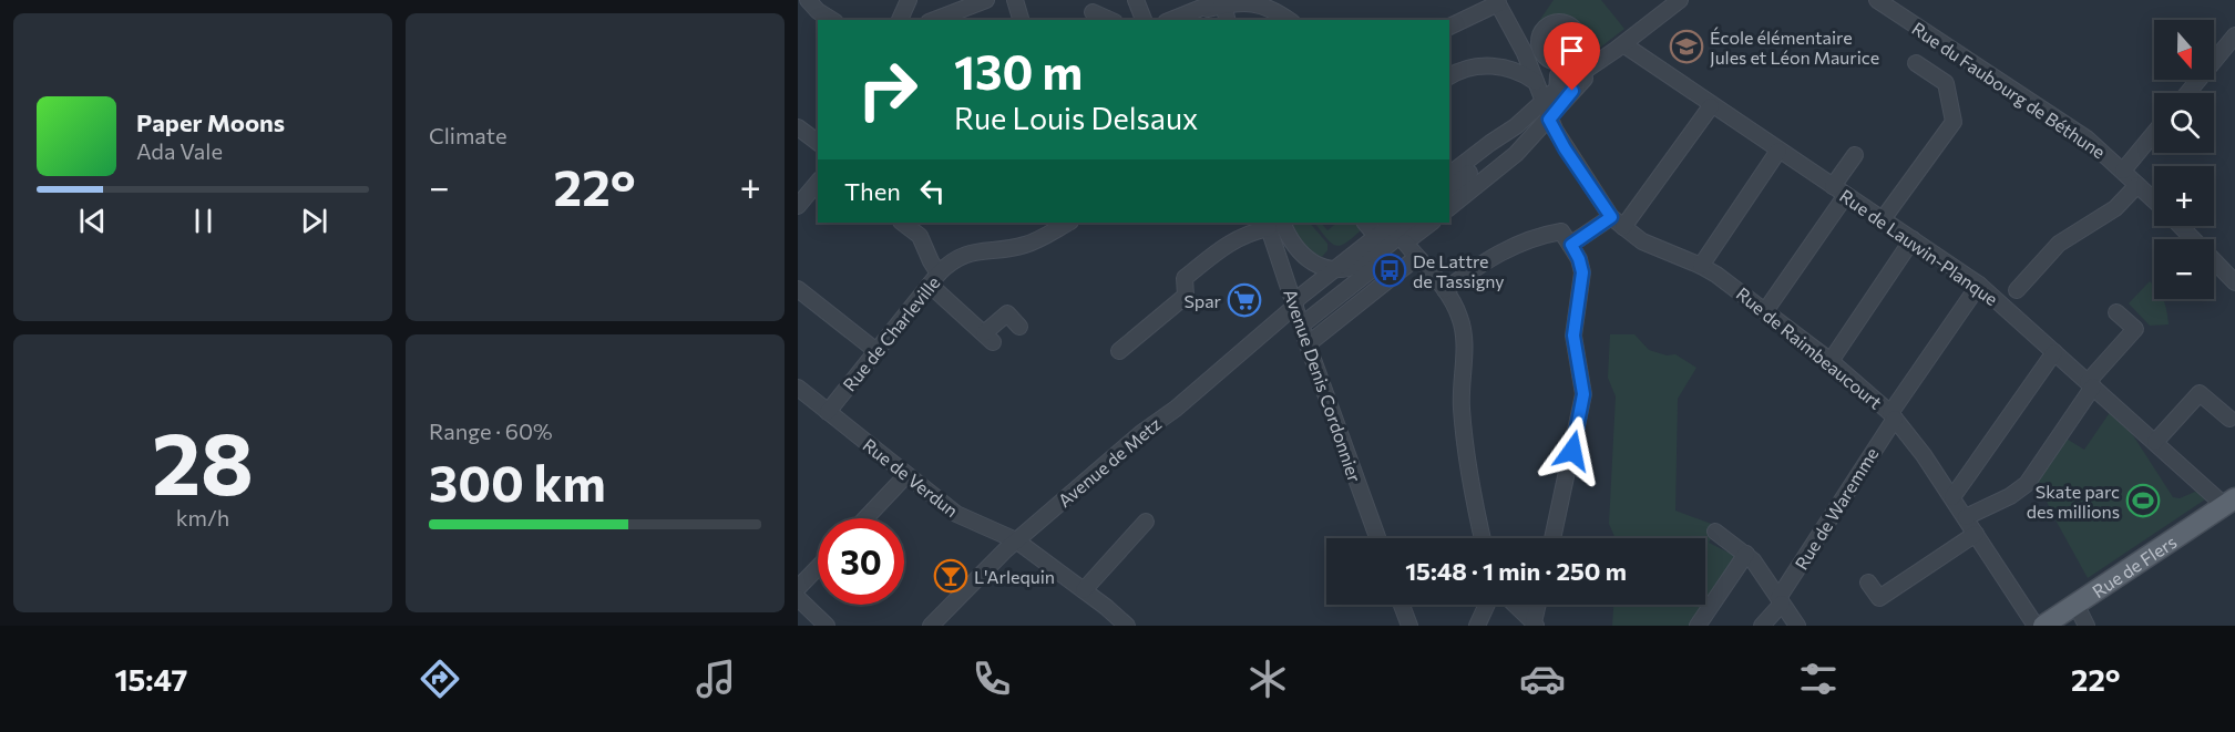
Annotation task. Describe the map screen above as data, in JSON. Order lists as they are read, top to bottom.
{
  "streets": {
    "main road": ["Rue de Flers"],
    "street": [
      "Rue du Faubourg de Béthune",
      "Rue de Lauwin-Planque",
      "Rue de Charleville",
      "Rue de Raimbeaucourt",
      "Avenue Denis Cordonnier",
      "Avenue de Metz",
      "Rue de Verdun",
      "Rue de Waremme"
    ]
  },
  "crossings": [
    ["Rue de Lauwin-Planque", "Rue de Waremme"],
    ["Rue de Lauwin-Planque", "Rue de Flers"],
    ["Rue de Charleville", "Rue de Verdun"],
    ["Rue de Raimbeaucourt", "Rue de Waremme"],
    ["Rue de Raimbeaucourt", "Rue de Flers"],
    ["Avenue Denis Cordonnier", "Avenue de Metz"],
    ["Avenue de Metz", "Rue de Verdun"]
  ],
  "places": {
    "school or university": ["École élémentaire Jules et Léon Maurice"],
    "bus stop": ["De Lattre de Tassigny"],
    "supermarket": ["Spar"],
    "sports": ["Skate parc des millions"],
    "bar": ["L'Arlequin"]
  },
  "north": "bottom",
  "page": {
    "tile": [
      "Climate",
      ["28", "km/h"],
      ["Range · 60%", "300 km"]
    ],
    "map_buttons": ["+", "−"],
    "turn": ["130 m", "Rue Louis Delsaux"],
    "song": ["Paper Moons", "Ada Vale"],
    "heat": ["−", "22°", "+"],
    "then": "Then",
    "limit": "30",
    "trip": "15:48 · 1 min · 250 m",
    "tabs": ["15:47", "22°"]
  }
}
